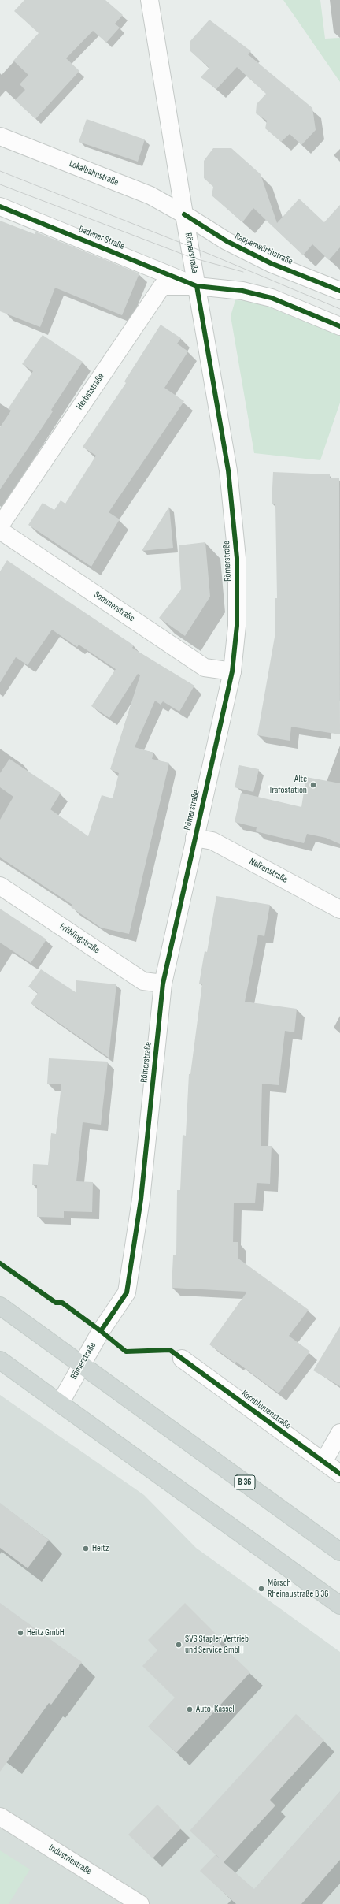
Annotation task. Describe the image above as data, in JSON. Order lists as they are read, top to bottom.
{
  "streets": {
    "main road": ["B 36"],
    "street": [
      "Lokalbahnstraße",
      "Badener Straße",
      "Rappenwörthstraße",
      "Römerstraße",
      "Herbststraße",
      "Sommerstraße",
      "Nelkenstraße",
      "Frühlingstraße",
      "Kornblumenstraße",
      "Industriestraße"
    ]
  },
  "crossings": [
    ["Lokalbahnstraße", "Rappenwörthstraße"],
    ["Lokalbahnstraße", "Römerstraße"],
    ["Badener Straße", "Römerstraße"],
    ["Badener Straße", "Herbststraße"],
    ["Rappenwörthstraße", "Römerstraße"],
    ["Römerstraße", "Herbststraße"],
    ["Römerstraße", "Sommerstraße"],
    ["Römerstraße", "Nelkenstraße"],
    ["Römerstraße", "Frühlingstraße"],
    ["Römerstraße", "B 36"]
  ],
  "places": [
    "Alte Trafostation",
    "Heitz",
    "Mörsch Rheinaustraße B 36",
    "Heitz GmbH",
    "SVS Stapler Vertrieb und Service GmbH",
    "Auto-Kassel"
  ]
}
